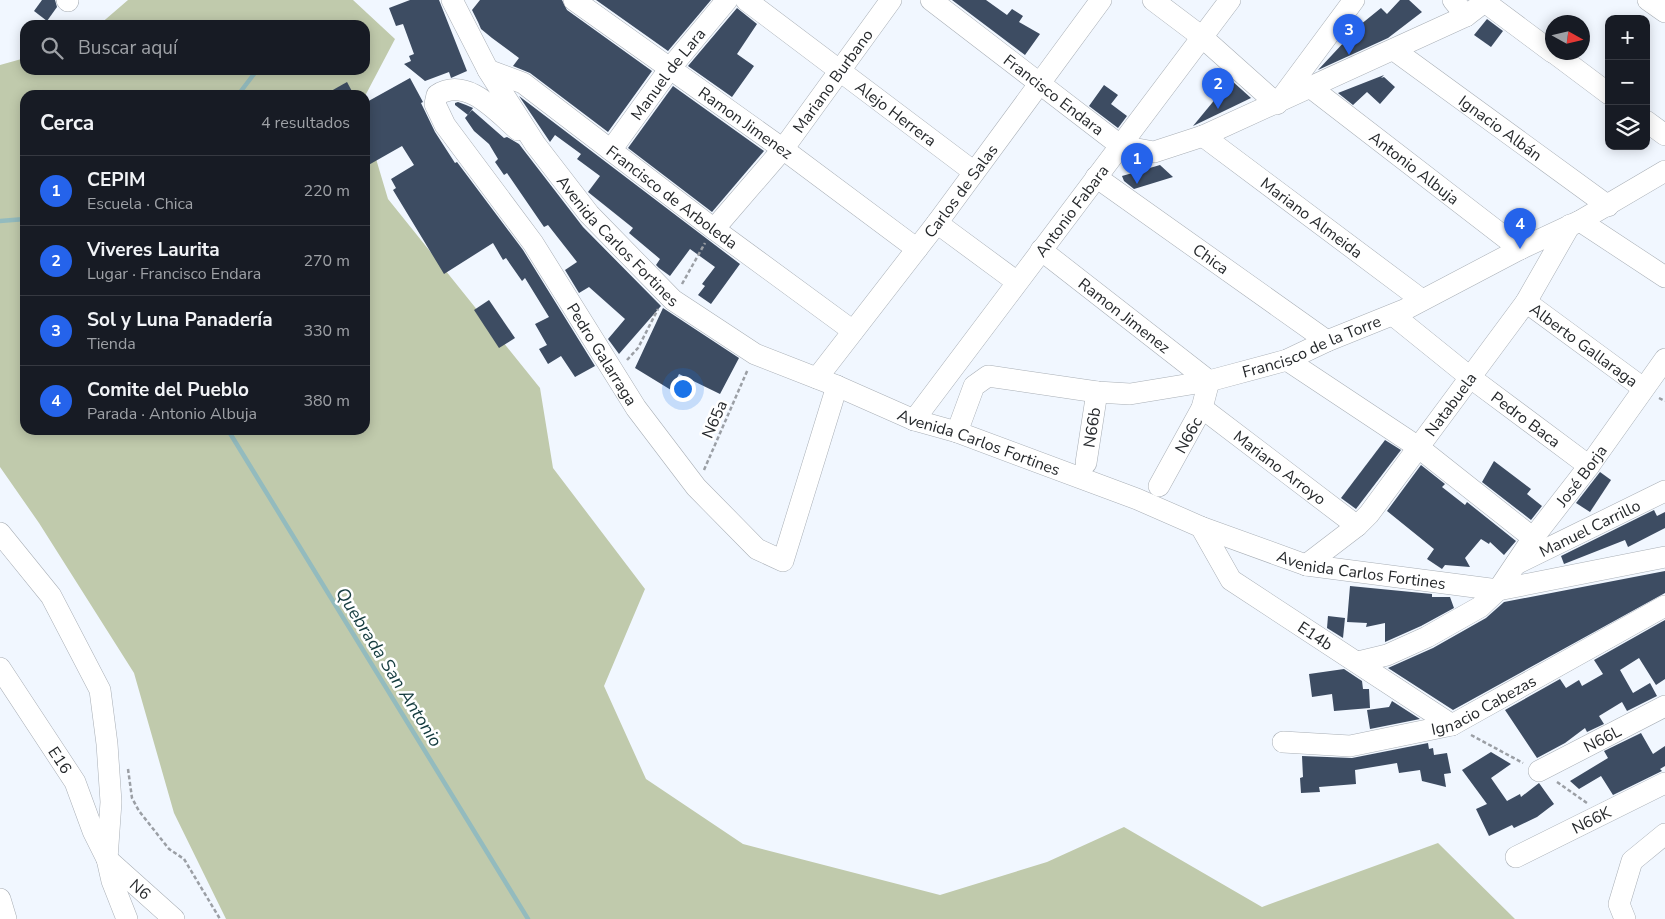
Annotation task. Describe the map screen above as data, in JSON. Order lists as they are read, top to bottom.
{
  "streets": {
    "street": [
      "Manuel de Lara",
      "Mariano Burbano",
      "Francisco Endara",
      "Alejo Herrera",
      "Ramon Jimenez",
      "Ignacio Albán",
      "Antonio Albuja",
      "Carlos de Salas",
      "Francisco de Arboleda",
      "Antonio Fabara",
      "Mariano Almeida",
      "Avenida Carlos Fortines",
      "Chica",
      "Alberto Gallaraga",
      "Francisco de la Torre",
      "Pedro Galarraga",
      "Natabuela",
      "Pedro Baca",
      "N66b",
      "N66c",
      "Mariano Arroyo",
      "José Borja",
      "Manuel Carrillo",
      "E14b",
      "Ignacio Cabezas",
      "N66L",
      "E16",
      "N66K",
      "N6"
    ],
    "path": ["N65a"]
  },
  "crossings": [
    ["Manuel de Lara", "Ramon Jimenez"],
    ["Manuel de Lara", "Francisco de Arboleda"],
    ["Mariano Burbano", "Alejo Herrera"],
    ["Mariano Burbano", "Ramon Jimenez"],
    ["Mariano Burbano", "Francisco de Arboleda"],
    ["Francisco Endara", "Ignacio Albán"],
    ["Francisco Endara", "Antonio Albuja"],
    ["Francisco Endara", "Carlos de Salas"],
    ["Francisco Endara", "Antonio Fabara"],
    ["Francisco Endara", "Mariano Almeida"],
    ["Alejo Herrera", "Carlos de Salas"],
    ["Ramon Jimenez", "Carlos de Salas"],
    ["Ramon Jimenez", "Antonio Fabara"],
    ["Ramon Jimenez", "Francisco de la Torre"],
    ["Ramon Jimenez", "N66c"],
    ["Ignacio Albán", "Francisco de la Torre"],
    ["Antonio Albuja", "Francisco de la Torre"],
    ["Carlos de Salas", "Francisco de Arboleda"],
    ["Carlos de Salas", "Avenida Carlos Fortines"],
    ["Francisco de Arboleda", "Avenida Carlos Fortines"],
    ["Antonio Fabara", "Avenida Carlos Fortines"],
    ["Antonio Fabara", "Chica"],
    ["Mariano Almeida", "Francisco de la Torre"],
    ["Avenida Carlos Fortines", "Francisco de la Torre"],
    ["Avenida Carlos Fortines", "Pedro Galarraga"],
    ["Avenida Carlos Fortines", "Natabuela"],
    ["Avenida Carlos Fortines", "José Borja"],
    ["Avenida Carlos Fortines", "E14b"],
    ["Chica", "Francisco de la Torre"],
    ["Alberto Gallaraga", "Natabuela"],
    ["Alberto Gallaraga", "José Borja"],
    ["Francisco de la Torre", "Natabuela"],
    ["Francisco de la Torre", "Pedro Baca"],
    ["Francisco de la Torre", "N66b"],
    ["Francisco de la Torre", "N66c"],
    ["Natabuela", "Pedro Baca"],
    ["Natabuela", "Mariano Arroyo"],
    ["Pedro Baca", "José Borja"],
    ["N66c", "Mariano Arroyo"],
    ["José Borja", "Manuel Carrillo"],
    ["E14b", "Ignacio Cabezas"],
    ["E16", "N6"]
  ],
  "water": ["Quebrada San Antonio"],
  "north": "right",
  "page": {
    "pins": [
      "3",
      "2",
      "1",
      "4"
    ],
    "map_buttons": ["+", "−"],
    "search": "Buscar aquí",
    "heading": ["Cerca", "4 resultados"],
    "list": [
      {
        "mark": "1",
        "name": "CEPIM",
        "note": "Escuela · Chica",
        "value": "220 m"
      },
      {
        "mark": "2",
        "name": "Viveres Laurita",
        "note": "Lugar · Francisco Endara",
        "value": "270 m"
      },
      {
        "mark": "3",
        "name": "Sol y Luna Panadería",
        "note": "Tienda",
        "value": "330 m"
      },
      {
        "mark": "4",
        "name": "Comite del Pueblo",
        "note": "Parada · Antonio Albuja",
        "value": "380 m"
      }
    ]
  }
}
